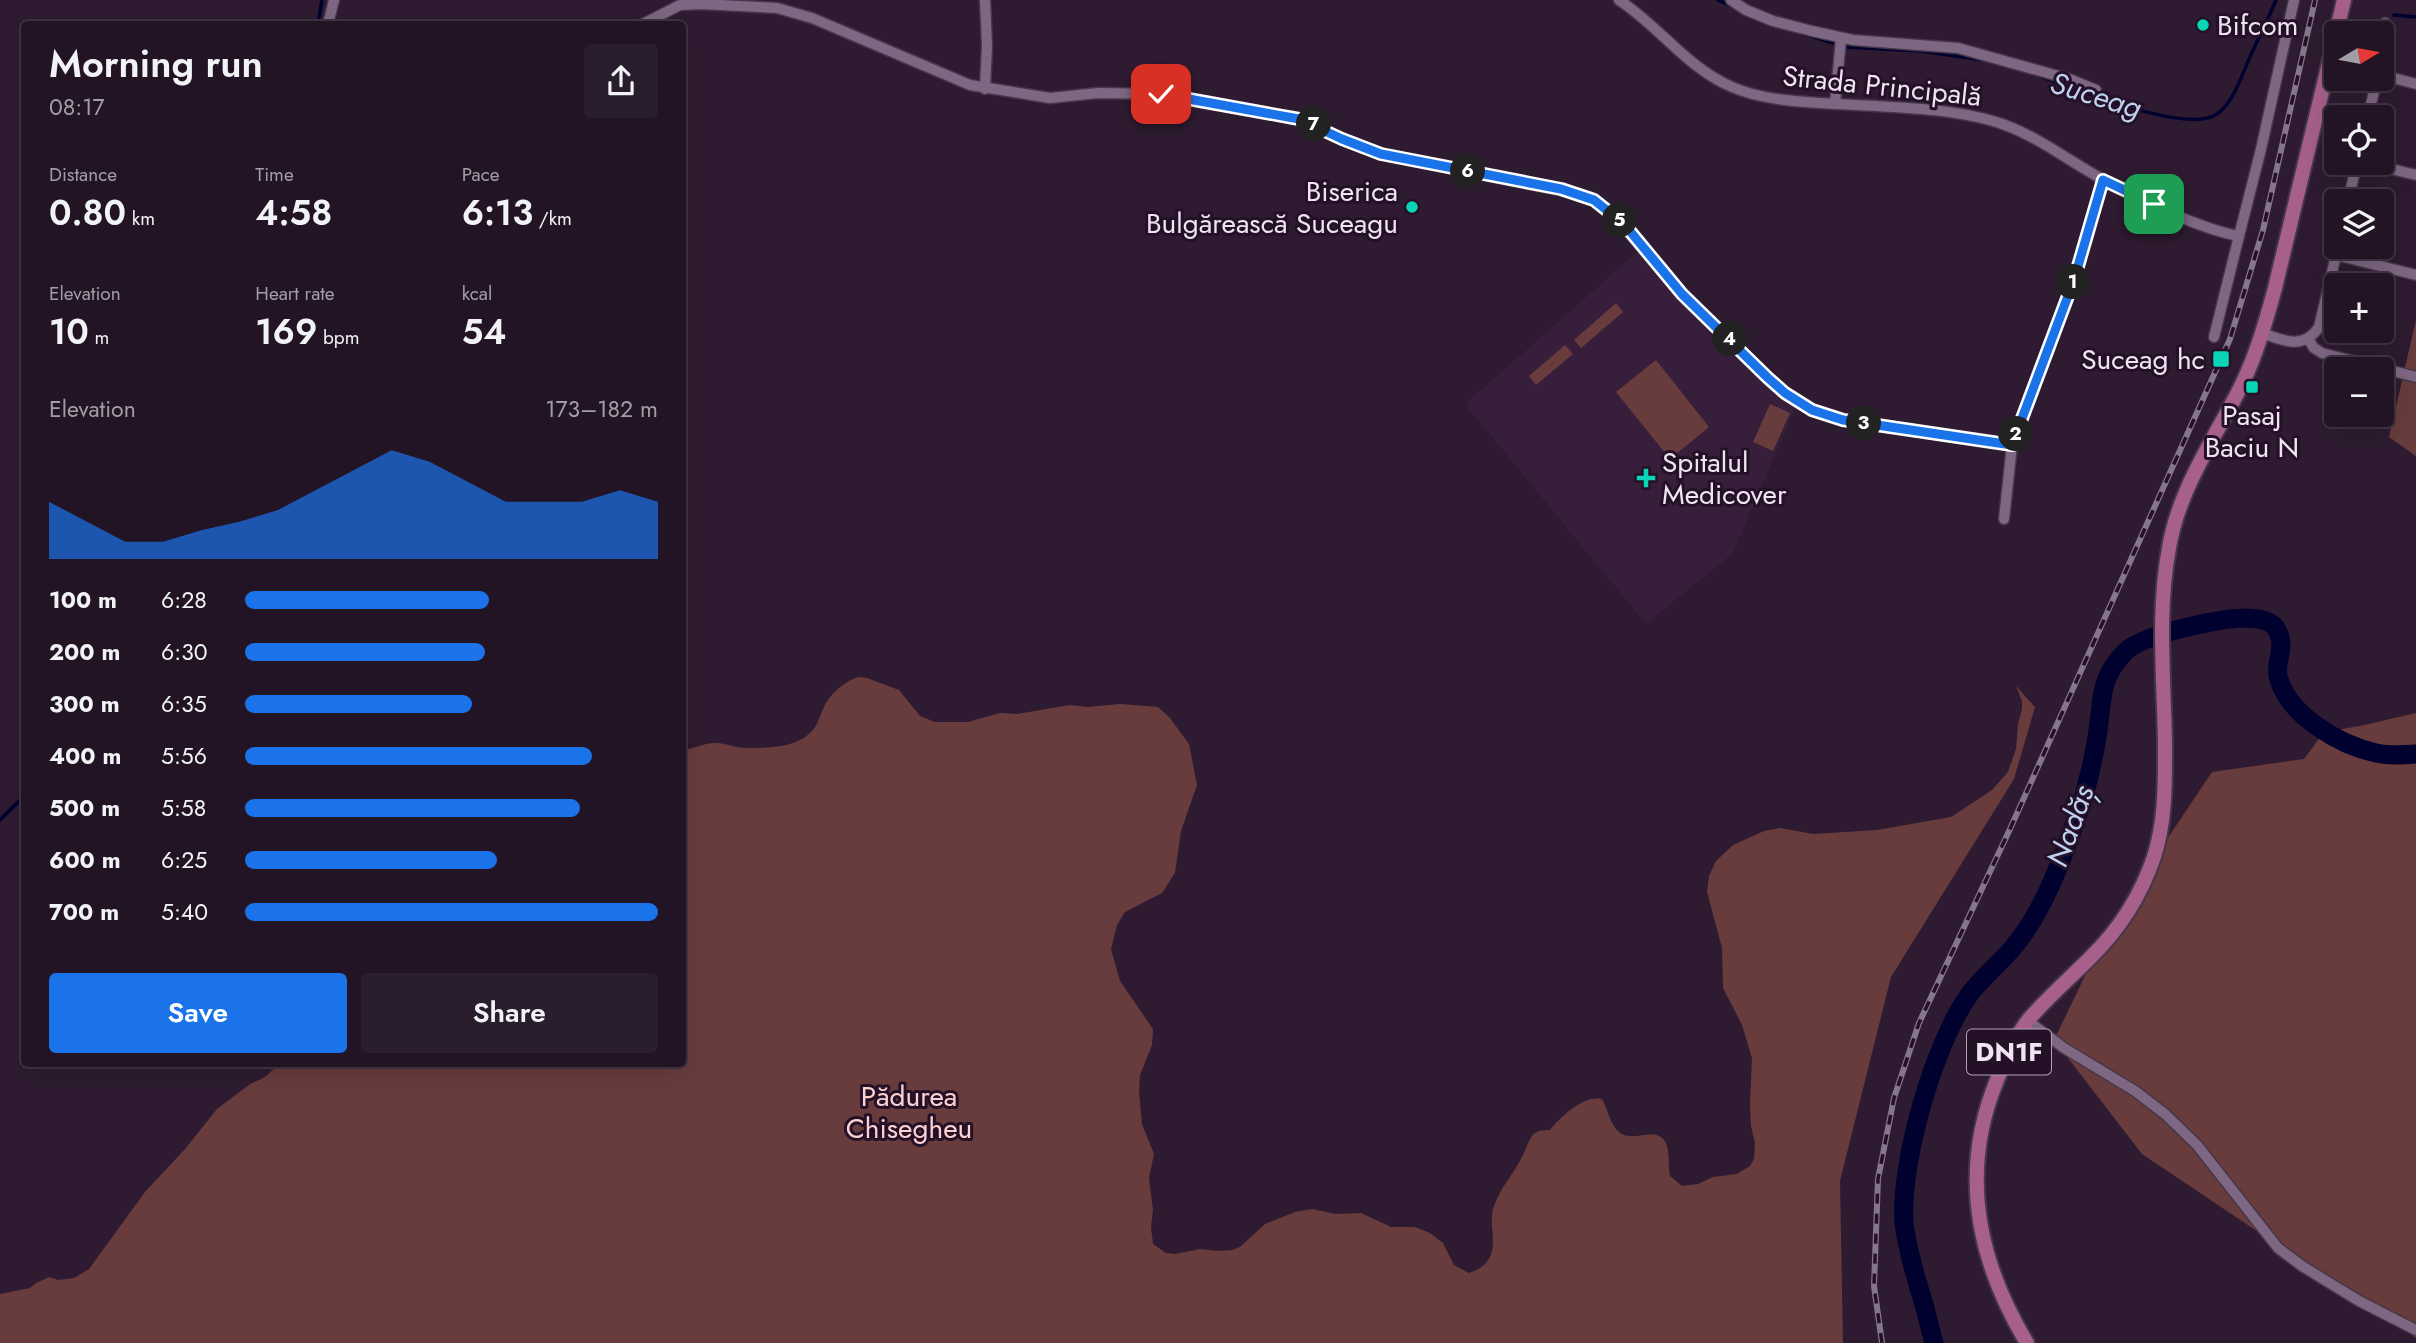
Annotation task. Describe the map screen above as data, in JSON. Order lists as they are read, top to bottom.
{
  "streets": {
    "main road": ["DN1F"],
    "street": ["Strada Principală"]
  },
  "water": ["Suceag", "Nadăș"],
  "parks": ["Pădurea Chisegheu"],
  "places": {
    "other": ["Bifcom", "Biserica Bulgărească Suceagu"],
    "transit": ["Suceag hc", "Pasaj Baciu N"],
    "health": ["Spitalul Medicover"]
  },
  "north": "right",
  "page": {
    "map_buttons": ["+", "−"],
    "heading": ["Morning run", "08:17"],
    "pins": [
      "7",
      "6",
      "5",
      "1",
      "4",
      "3",
      "2"
    ],
    "stats": [
      ["Distance", "0.80 km"],
      ["Time", "4:58"],
      ["Pace", "6:13 /km"],
      ["Elevation", "10 m"],
      ["Heart rate", "169 bpm"],
      ["kcal", "54"]
    ],
    "chart": ["Elevation", "173–182 m"],
    "list": [
      {
        "name": "100 m",
        "note": "6:28"
      },
      {
        "name": "200 m",
        "note": "6:30"
      },
      {
        "name": "300 m",
        "note": "6:35"
      },
      {
        "name": "400 m",
        "note": "5:56"
      },
      {
        "name": "500 m",
        "note": "5:58"
      },
      {
        "name": "600 m",
        "note": "6:25"
      },
      {
        "name": "700 m",
        "note": "5:40"
      }
    ],
    "buttons": ["Save", "Share"]
  }
}
